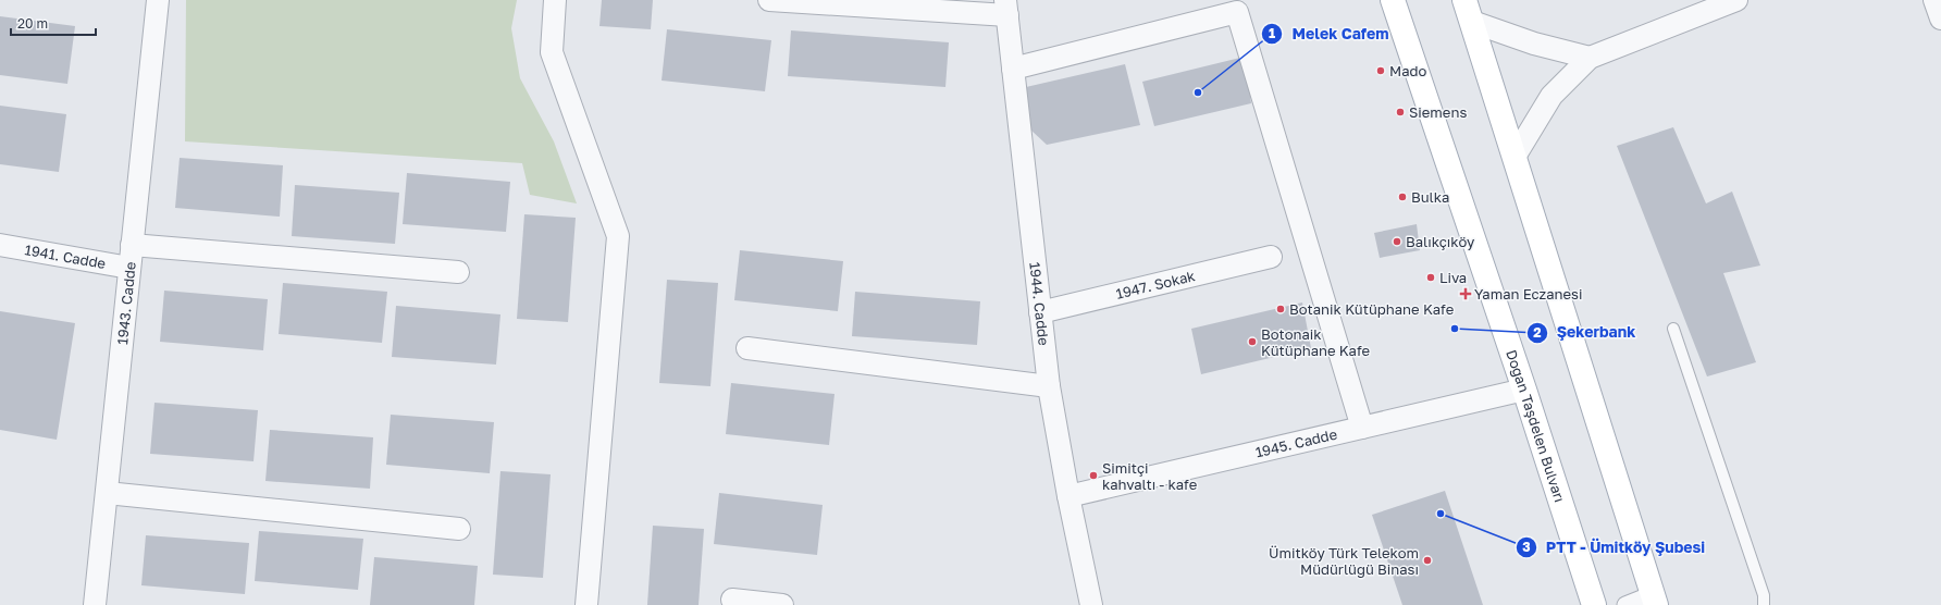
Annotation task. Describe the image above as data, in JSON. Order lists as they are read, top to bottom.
{
  "streets": {
    "main road": ["Doğan Taşdelen Bulvarı"],
    "street": [
      "1941. Cadde",
      "1947. Sokak",
      "1943. Cadde",
      "1944. Cadde",
      "1945. Cadde"
    ]
  },
  "crossings": [
    ["1941. Cadde", "1943. Cadde"],
    ["1947. Sokak", "1944. Cadde"],
    ["1944. Cadde", "1945. Cadde"],
    ["Doğan Taşdelen Bulvarı", "1945. Cadde"]
  ],
  "places": {
    "other": [
      "Mado",
      "Melek Cafem",
      "Siemens",
      "Bulka",
      "Balıkçıköy",
      "Liva",
      "Botanik Kütüphane Kafe",
      "Şekerbank",
      "Botonaik Kütüphane Kafe",
      "Simitçi kahvaltı - kafe",
      "PTT - Ümitköy Şubesi",
      "Ümitköy Türk Telekom Müdürlüğü Binası"
    ],
    "health": ["Yaman Eczanesi"]
  },
  "scale_bar": "20 m"
}
